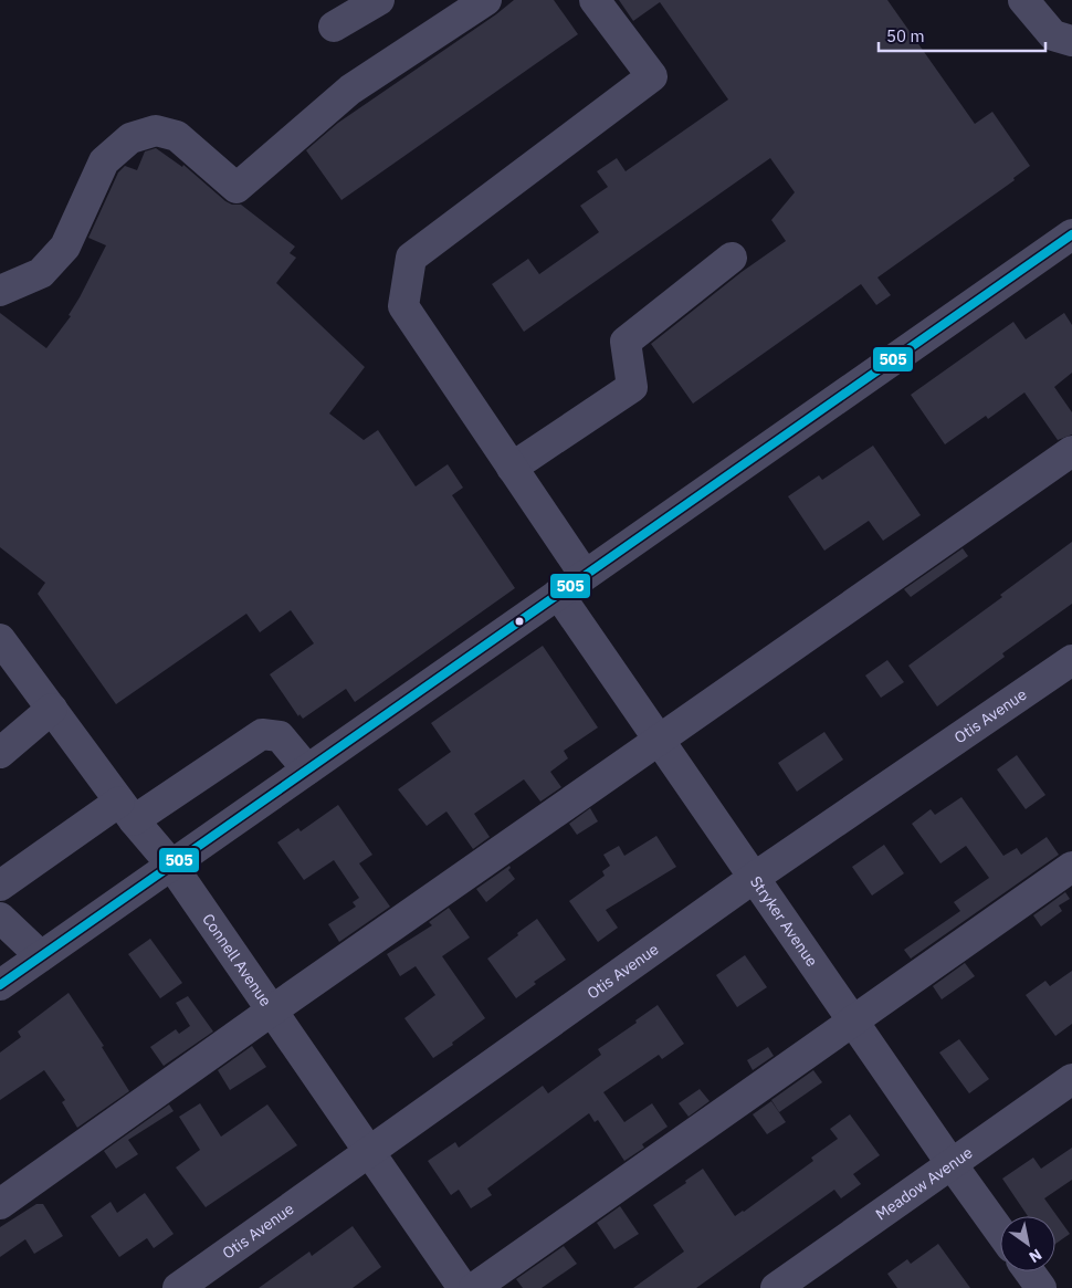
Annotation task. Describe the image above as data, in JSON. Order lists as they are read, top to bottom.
{
  "streets": {
    "street": [
      "Otis Avenue",
      "Stryker Avenue",
      "Connell Avenue",
      "Meadow Avenue"
    ]
  },
  "crossings": [
    ["Otis Avenue", "Stryker Avenue"],
    ["Otis Avenue", "Connell Avenue"],
    ["Stryker Avenue", "Meadow Avenue"]
  ],
  "lines": ["transit line 505"],
  "scale_bar": "50 m",
  "north": "bottom right"
}
